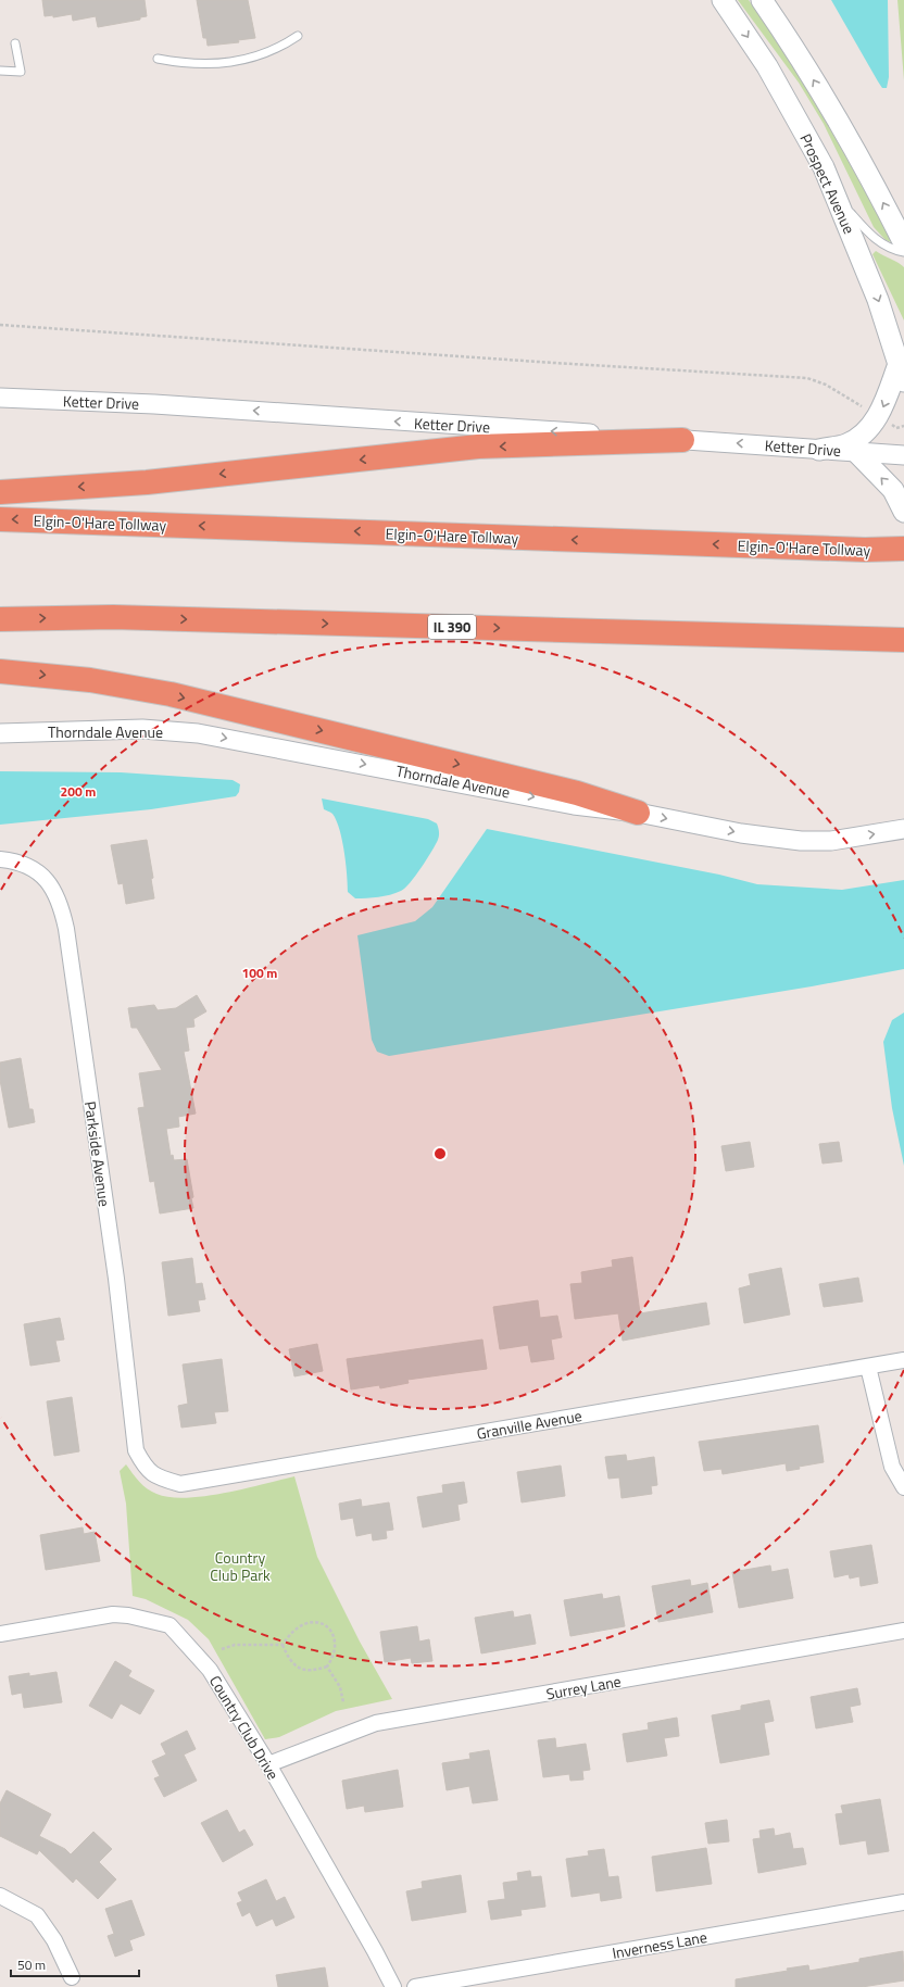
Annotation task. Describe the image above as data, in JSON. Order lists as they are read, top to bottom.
{
  "streets": {
    "highway": ["Elgin-O'Hare Tollway", "IL 390"],
    "main road": ["Prospect Avenue"],
    "street": [
      "Ketter Drive",
      "Thorndale Avenue",
      "Parkside Avenue",
      "Granville Avenue",
      "Surrey Lane",
      "Country Club Drive",
      "Inverness Lane"
    ]
  },
  "crossings": [
    ["Parkside Avenue", "Granville Avenue"],
    ["Surrey Lane", "Country Club Drive"]
  ],
  "one_way": ["Ketter Drive", "Thorndale Avenue"],
  "parks": ["Country Club Park"],
  "scale_bar": "50 m",
  "rings": ["200 m", "100 m"]
}
